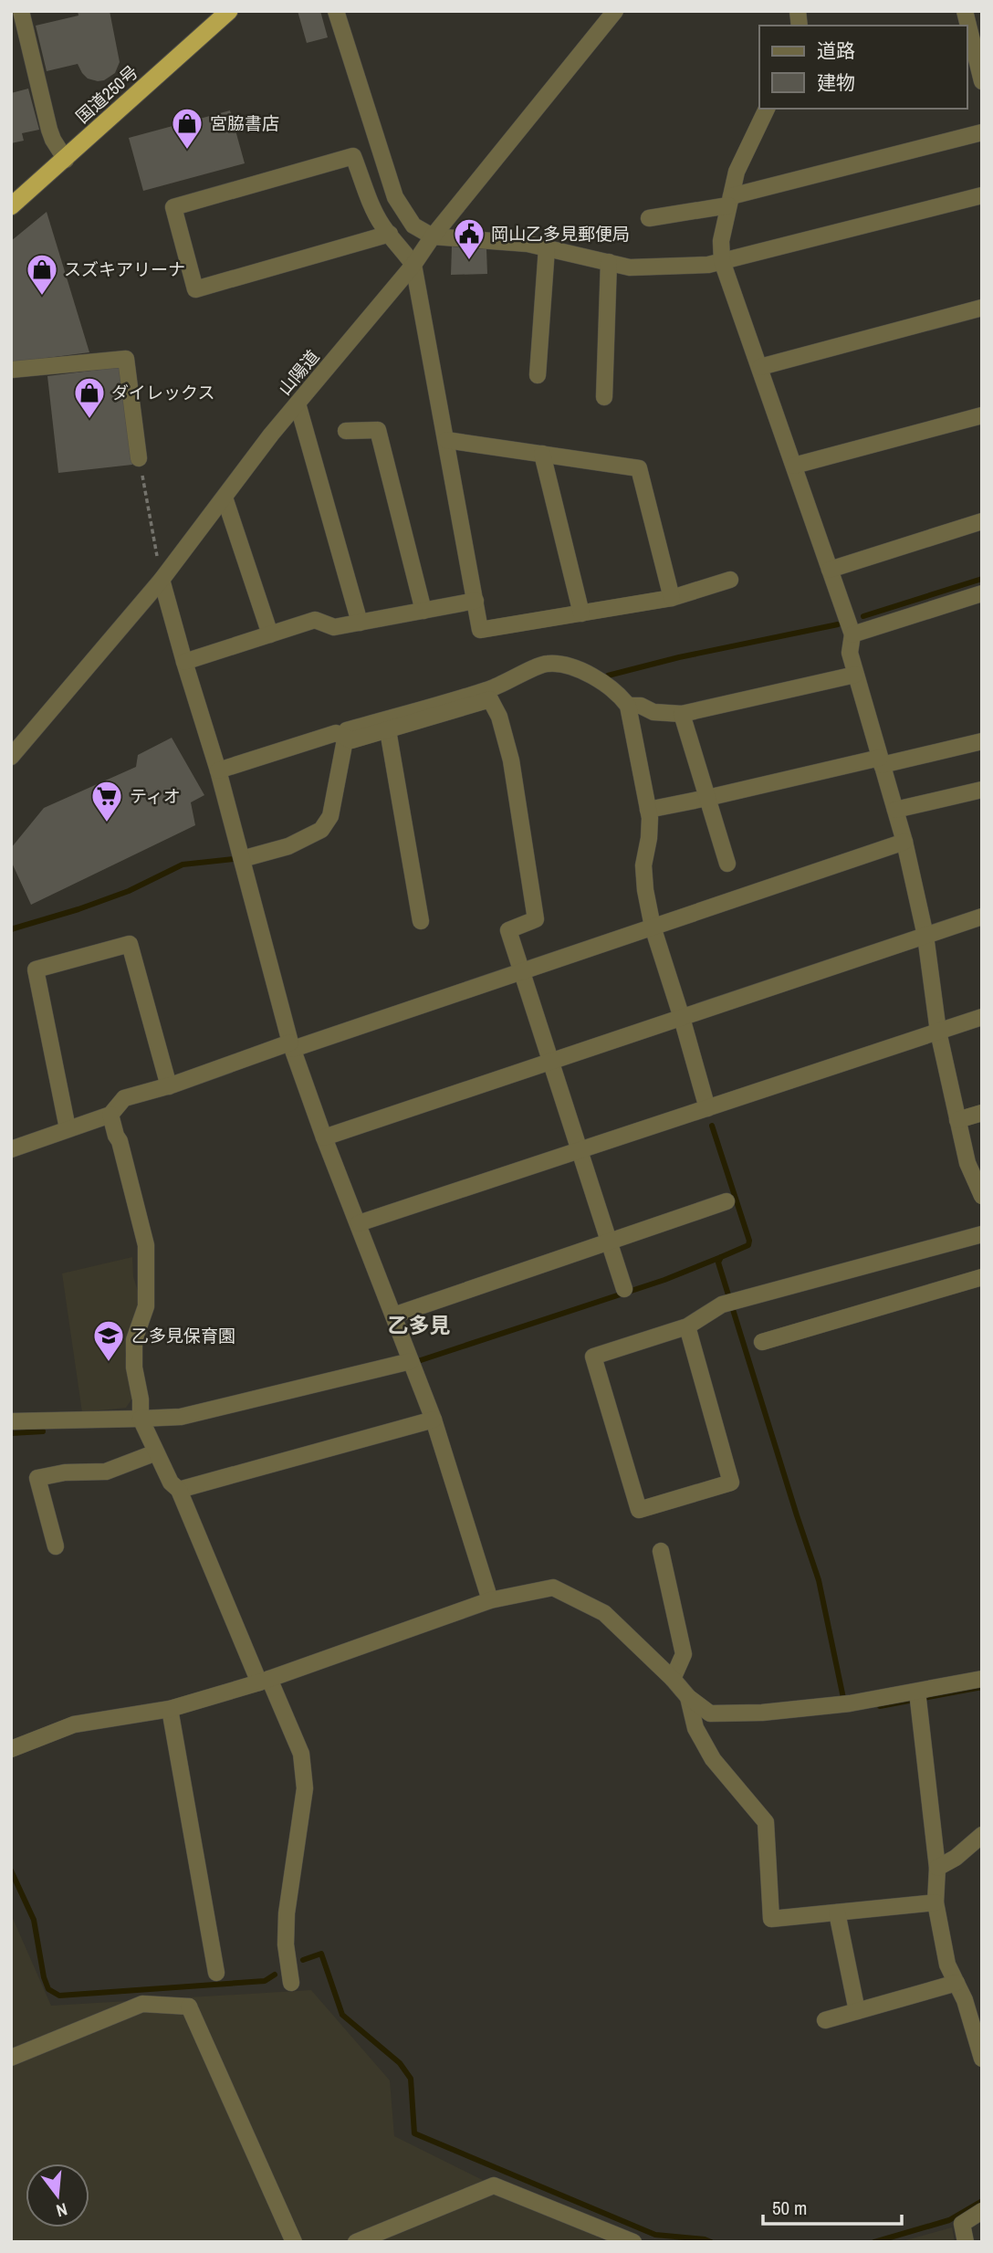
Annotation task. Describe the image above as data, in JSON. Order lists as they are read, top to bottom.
{
  "streets": {
    "highway": ["国道250号"],
    "street": ["山陽道"]
  },
  "districts": ["乙多見"],
  "places": {
    "shop": ["宮脇書店", "スズキアリーナ", "ダイレックス"],
    "public building": ["岡山乙多見郵便局"],
    "supermarket": ["ティオ"],
    "school or university": ["乙多見保育園"]
  },
  "legend": ["道路", "建物"],
  "scale_bar": "50 m",
  "north": "bottom"
}
